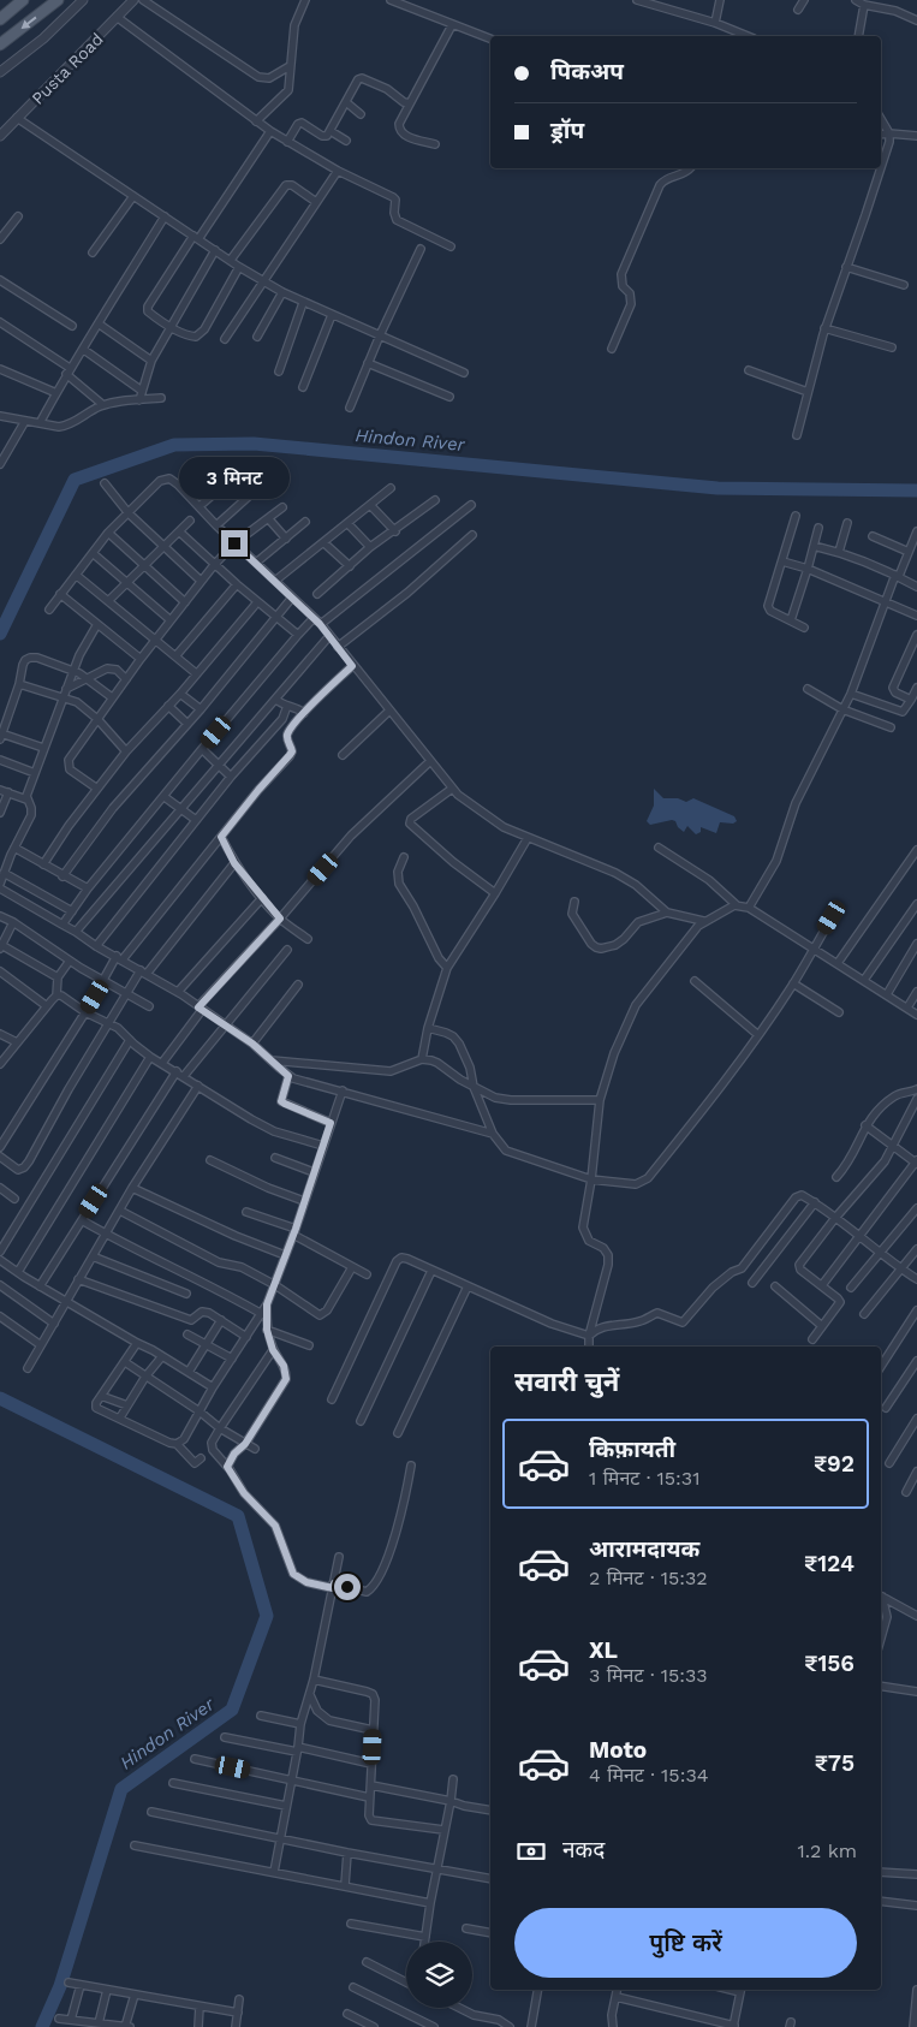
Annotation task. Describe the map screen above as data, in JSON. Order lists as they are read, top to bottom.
{
  "streets": {
    "street": ["Pusta Road"]
  },
  "water": ["Hindon River"],
  "page": {
    "banner": ["पिकअप", "ड्रॉप"],
    "bubble": "3 मिनट",
    "heading": "सवारी चुनें",
    "list": [
      {
        "name": "किफ़ायती",
        "note": "1 मिनट · 15:31",
        "value": "₹92"
      },
      {
        "name": "आरामदायक",
        "note": "2 मिनट · 15:32",
        "value": "₹124"
      },
      {
        "name": "XL",
        "note": "3 मिनट · 15:33",
        "value": "₹156"
      },
      {
        "name": "Moto",
        "note": "4 मिनट · 15:34",
        "value": "₹75"
      }
    ],
    "pay": ["नकद", "1.2 km"],
    "buttons": "पुष्टि करें"
  }
}
